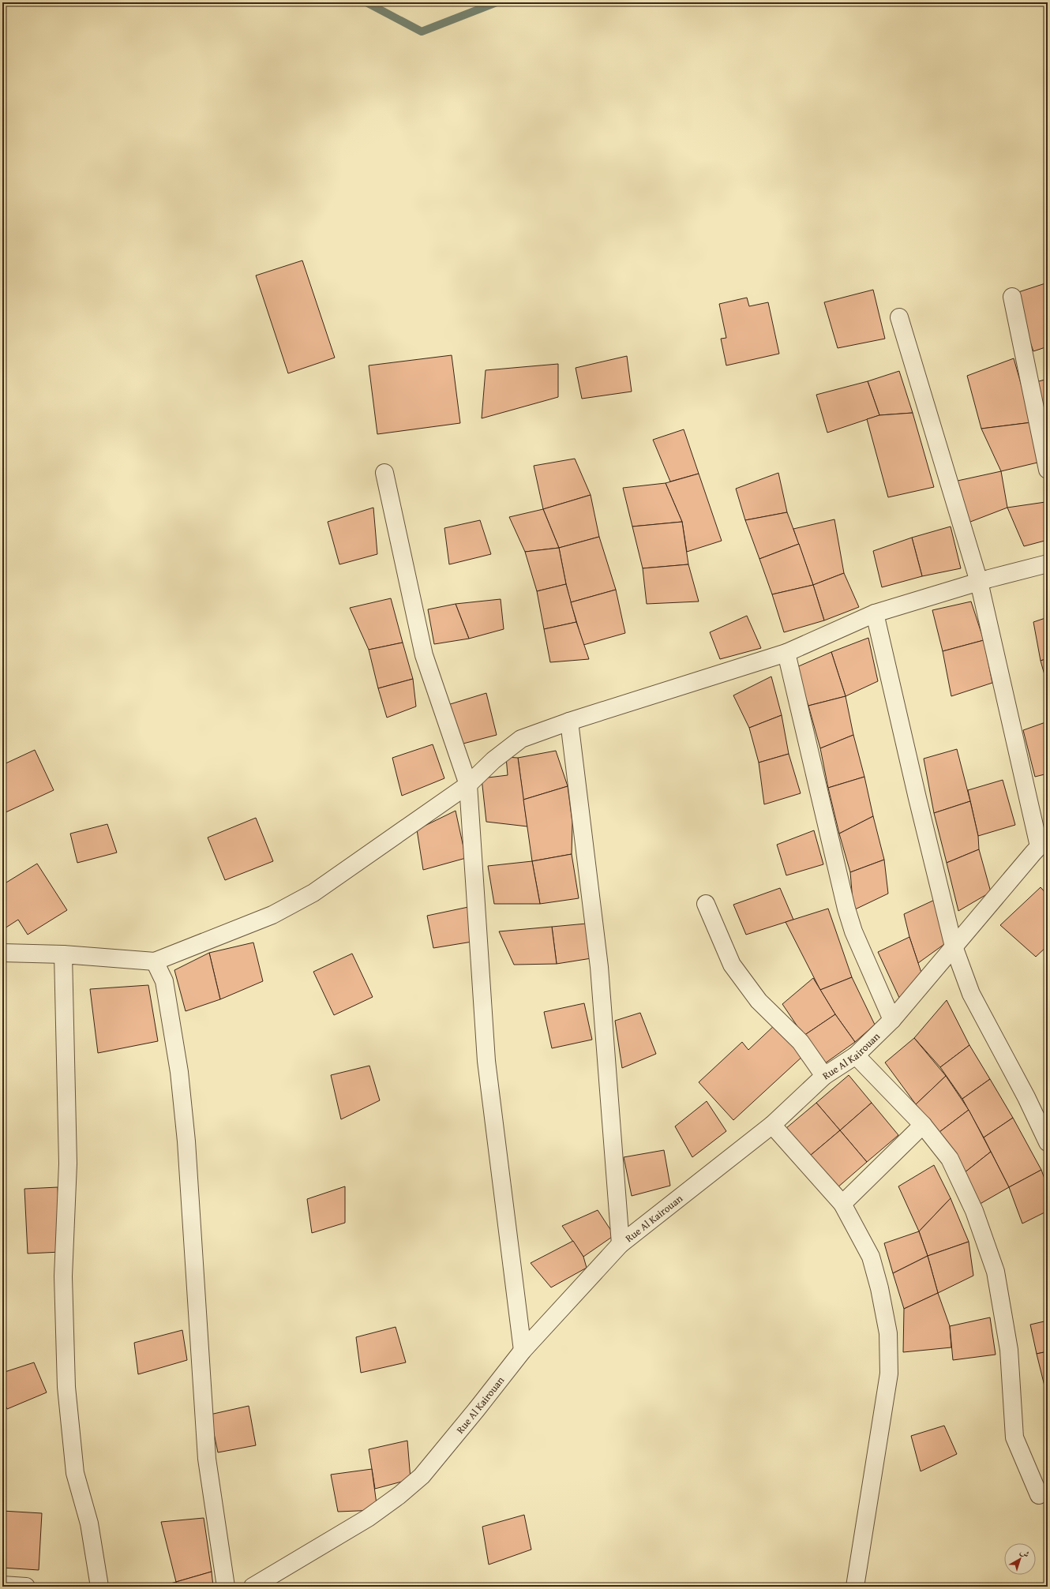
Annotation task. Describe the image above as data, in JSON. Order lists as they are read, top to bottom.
{
  "streets": {
    "street": ["Rue Al Kairouan"]
  },
  "north": "top right"
}
